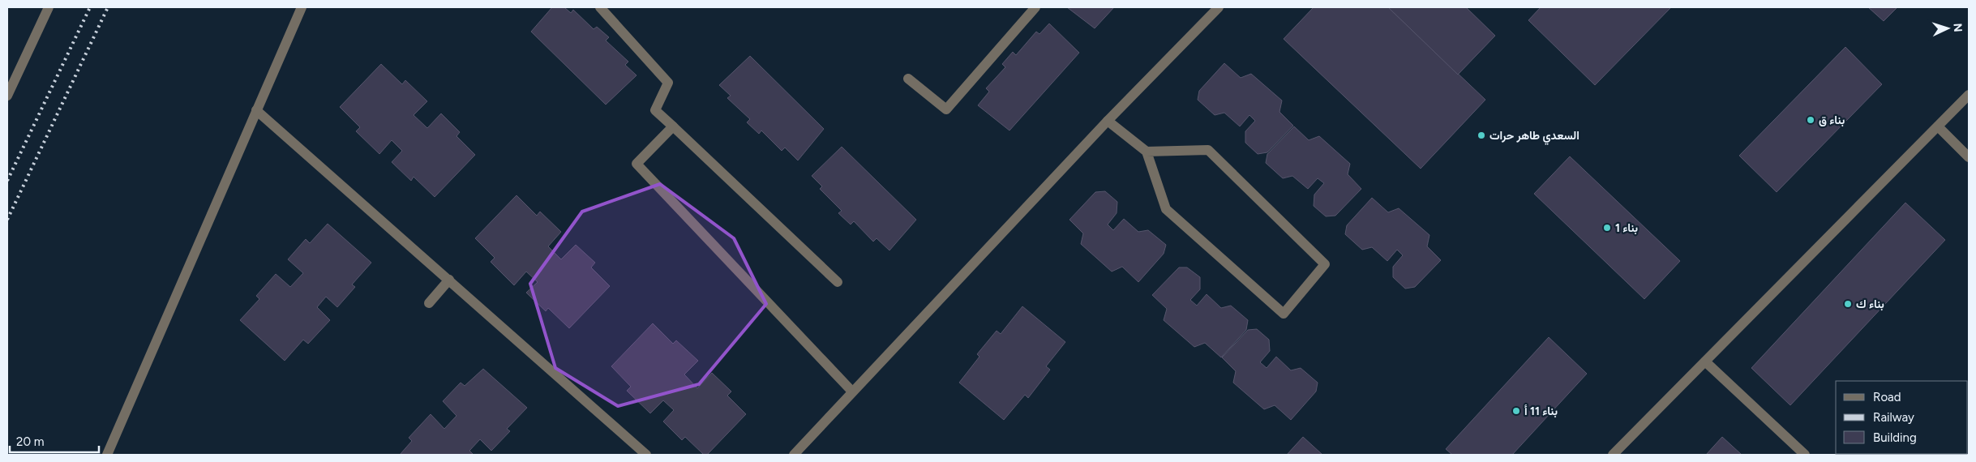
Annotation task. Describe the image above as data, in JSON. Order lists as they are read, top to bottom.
{
  "places": [
    "بناء ق",
    "السعدي طاهر حرات",
    "بناء 1",
    "بناء ك",
    "بناء 11 أ"
  ],
  "legend": ["Road", "Railway", "Building"],
  "scale_bar": "20 m",
  "north": "right"
}
